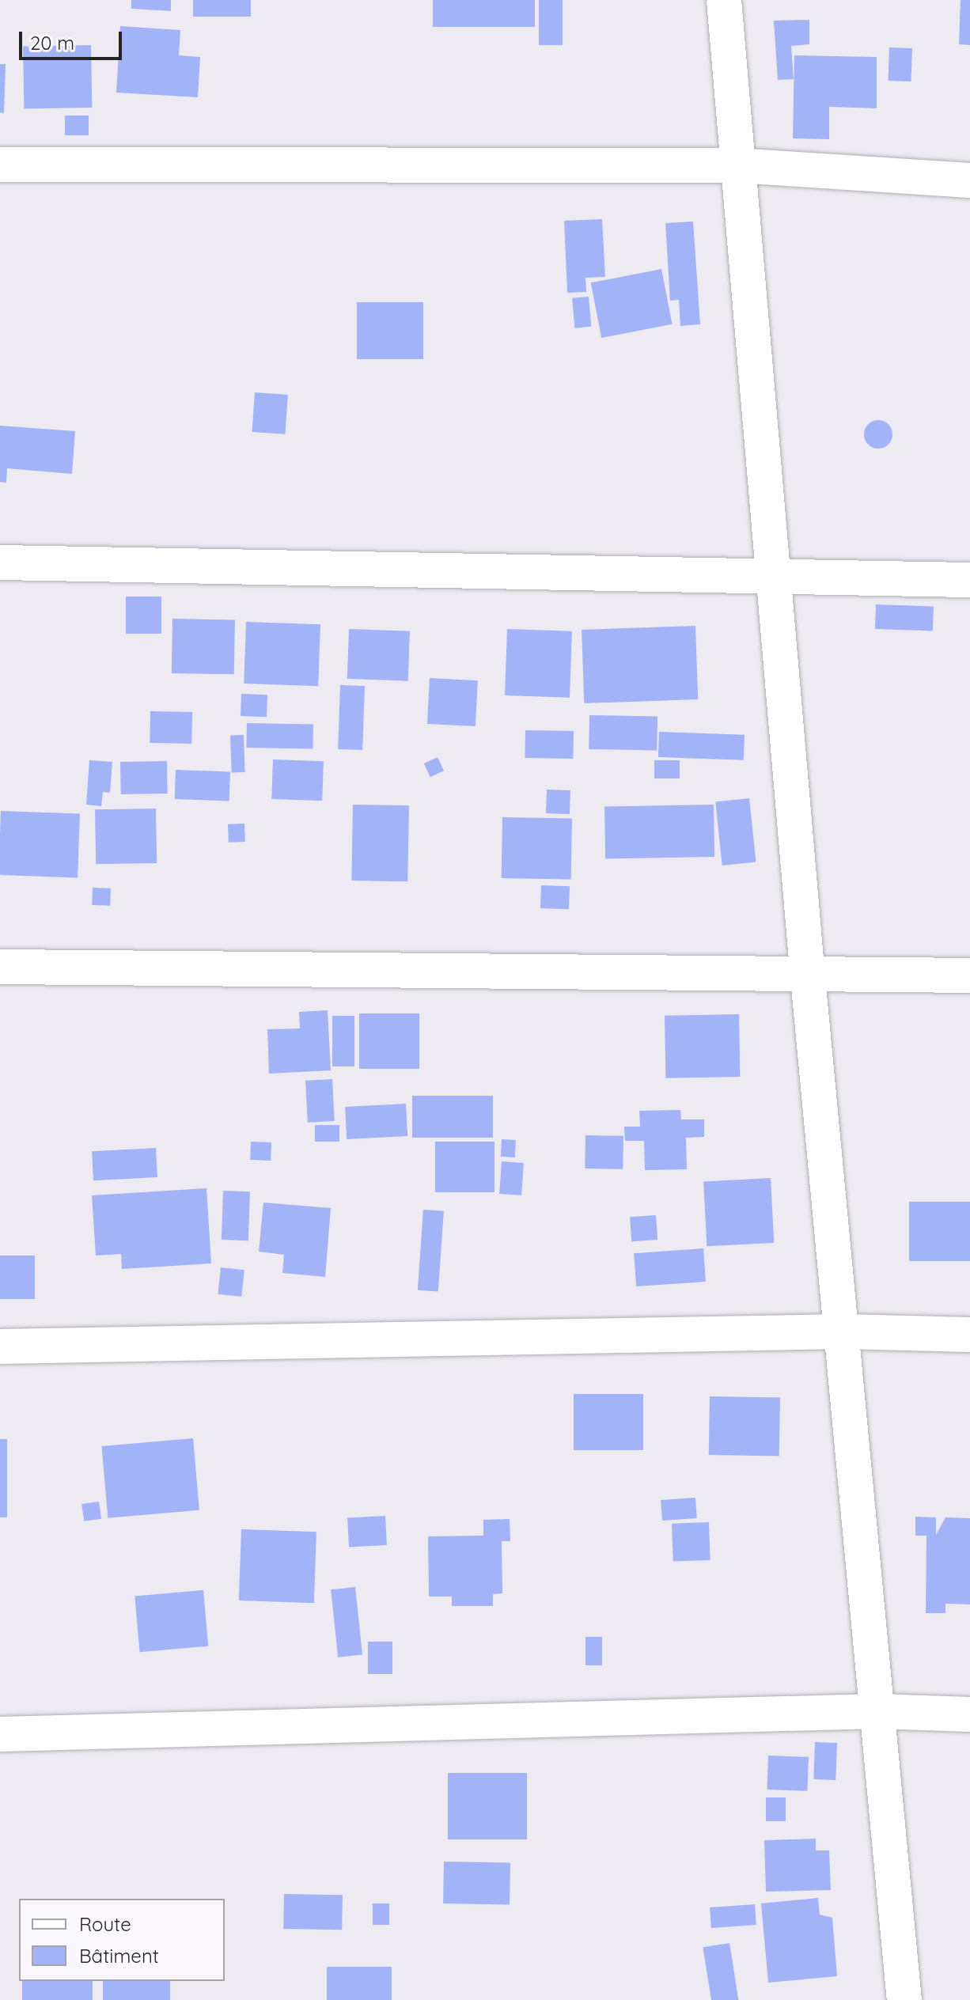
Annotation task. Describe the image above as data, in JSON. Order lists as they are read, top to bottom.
{
  "legend": ["Route", "Bâtiment"],
  "scale_bar": "20 m"
}
